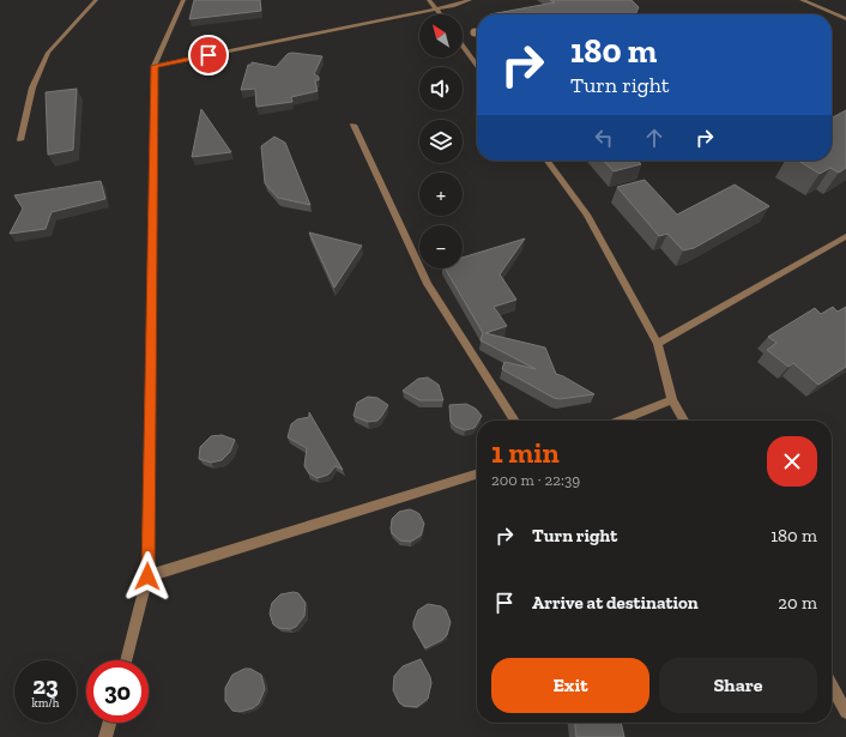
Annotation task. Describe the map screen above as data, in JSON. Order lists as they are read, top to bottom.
{
  "north": "top left",
  "page": {
    "map_buttons": ["+", "−"],
    "turn": ["180 m", "Turn right"],
    "heading": ["1 min", "200 m · 22:39"],
    "list": [
      {
        "name": "Turn right",
        "value": "180 m"
      },
      {
        "name": "Arrive at destination",
        "value": "20 m"
      }
    ],
    "buttons": ["Exit", "Share"],
    "speed": "23 km/h",
    "limit": "30"
  }
}
